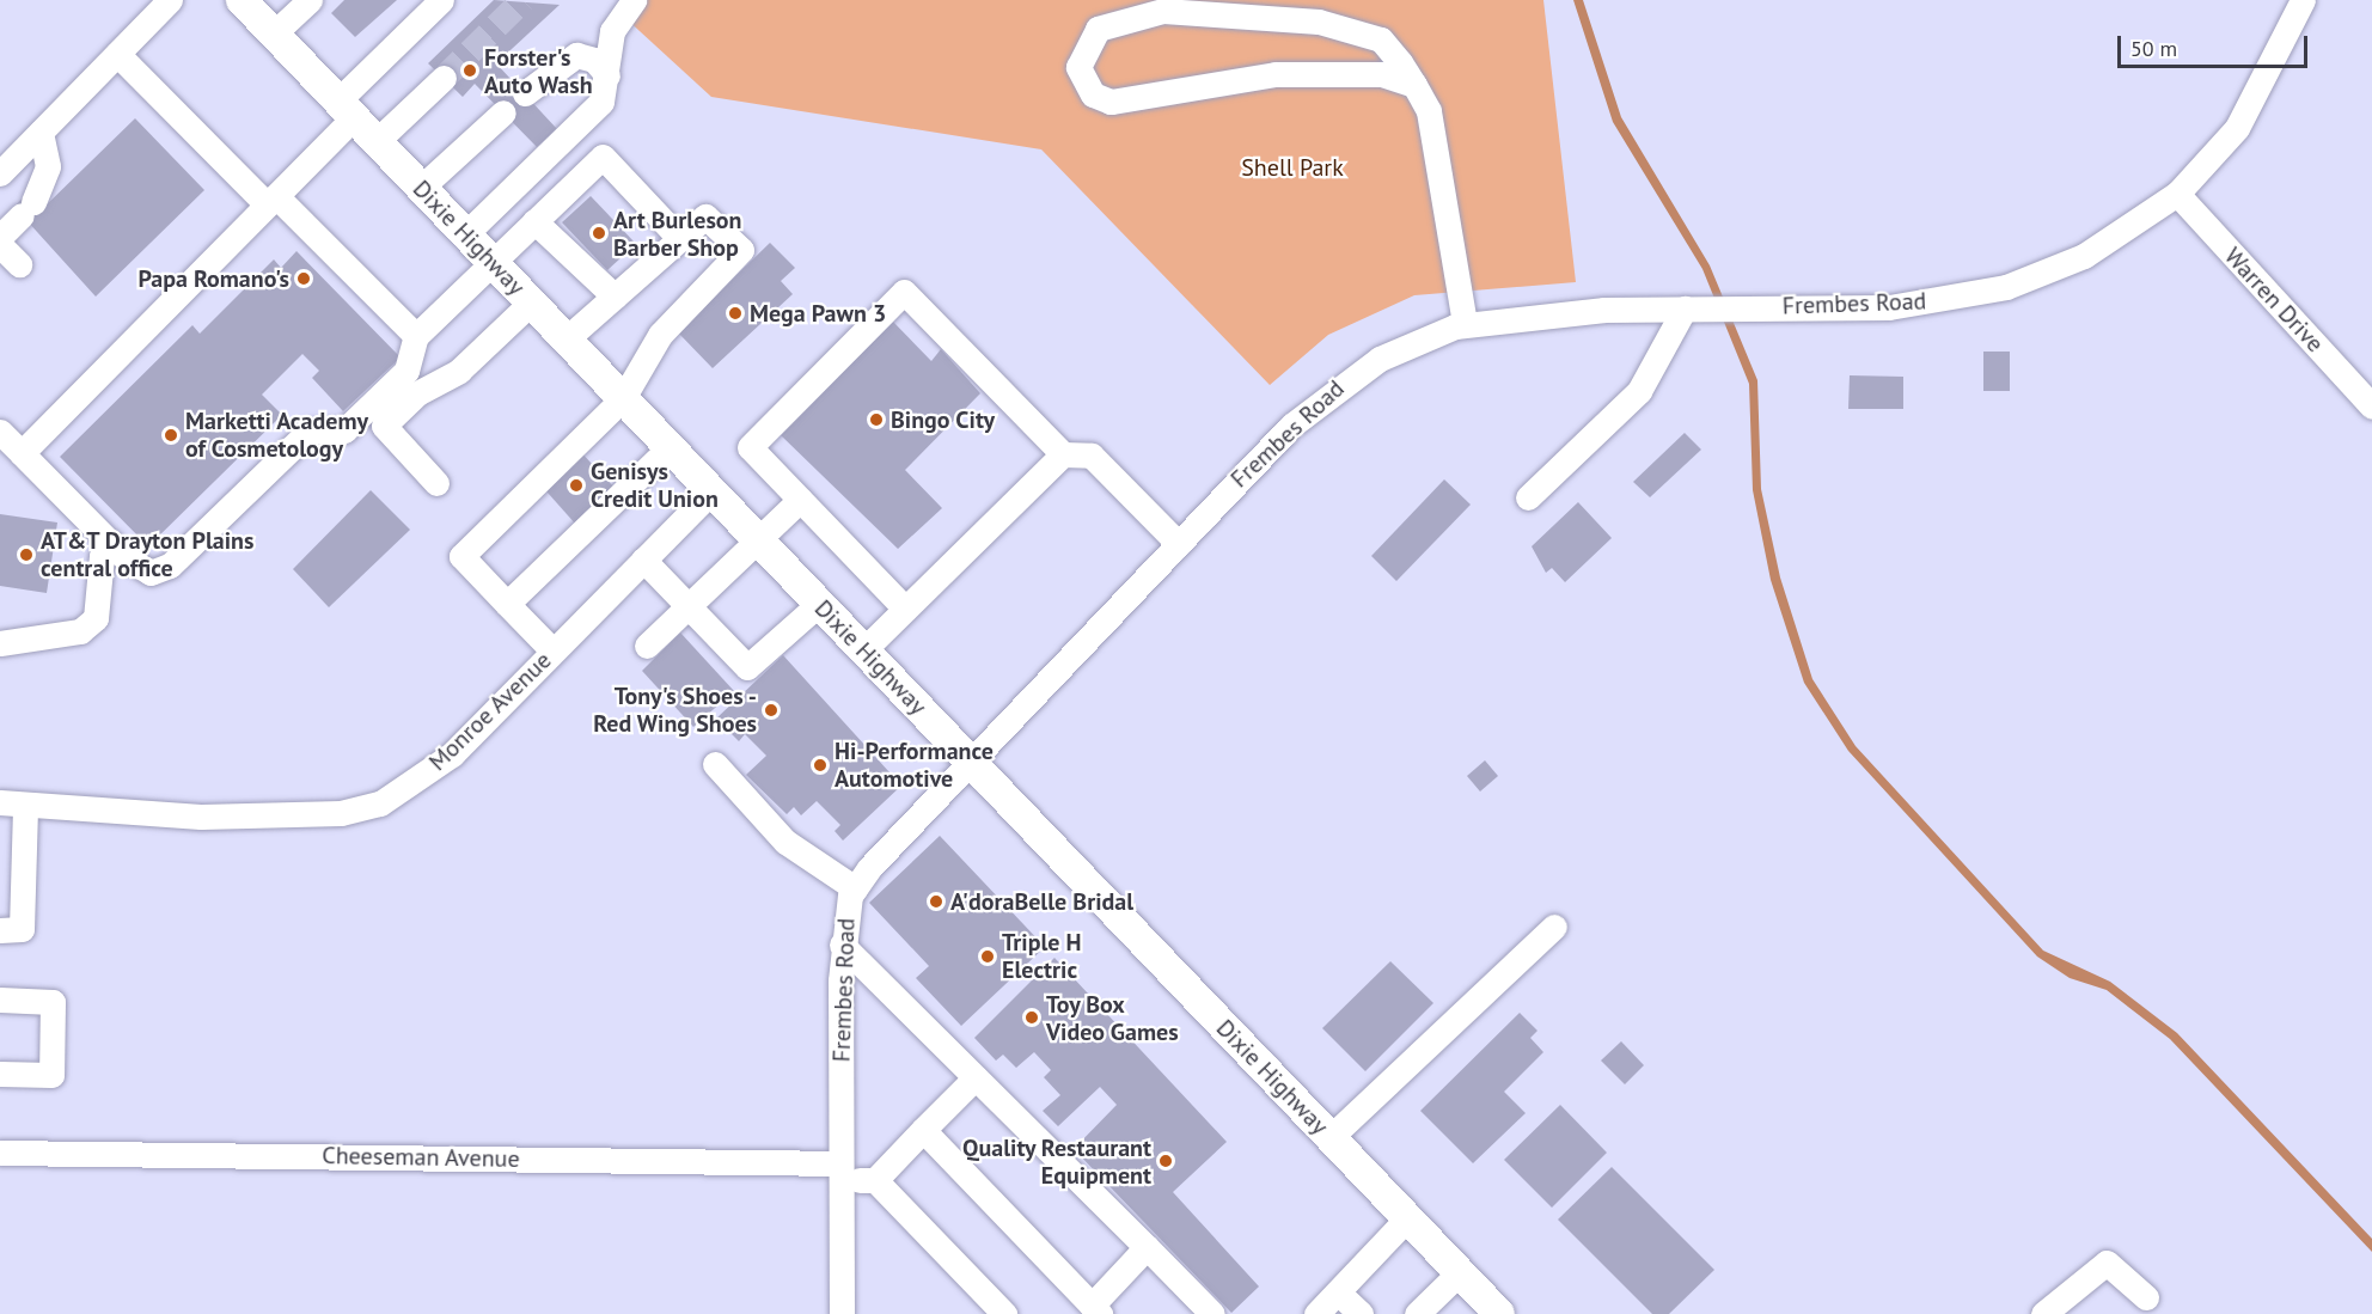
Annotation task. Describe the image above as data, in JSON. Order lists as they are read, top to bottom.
{
  "streets": {
    "main road": ["Dixie Highway"],
    "street": [
      "Warren Drive",
      "Frembes Road",
      "Monroe Avenue",
      "Cheeseman Avenue"
    ]
  },
  "crossings": [
    ["Dixie Highway", "Frembes Road"],
    ["Dixie Highway", "Monroe Avenue"],
    ["Warren Drive", "Frembes Road"],
    ["Frembes Road", "Cheeseman Avenue"]
  ],
  "parks": ["Shell Park"],
  "places": [
    "Forster's Auto Wash",
    "Art Burleson Barber Shop",
    "Papa Romano's",
    "Mega Pawn 3",
    "Bingo City",
    "Marketti Academy of Cosmetology",
    "Genisys Credit Union",
    "AT&T Drayton Plains central office",
    "Tony's Shoes - Red Wing Shoes",
    "Hi-Performance Automotive",
    "A'doraBelle Bridal",
    "Triple H Electric",
    "Toy Box Video Games",
    "Quality Restaurant Equipment"
  ],
  "scale_bar": "50 m"
}
